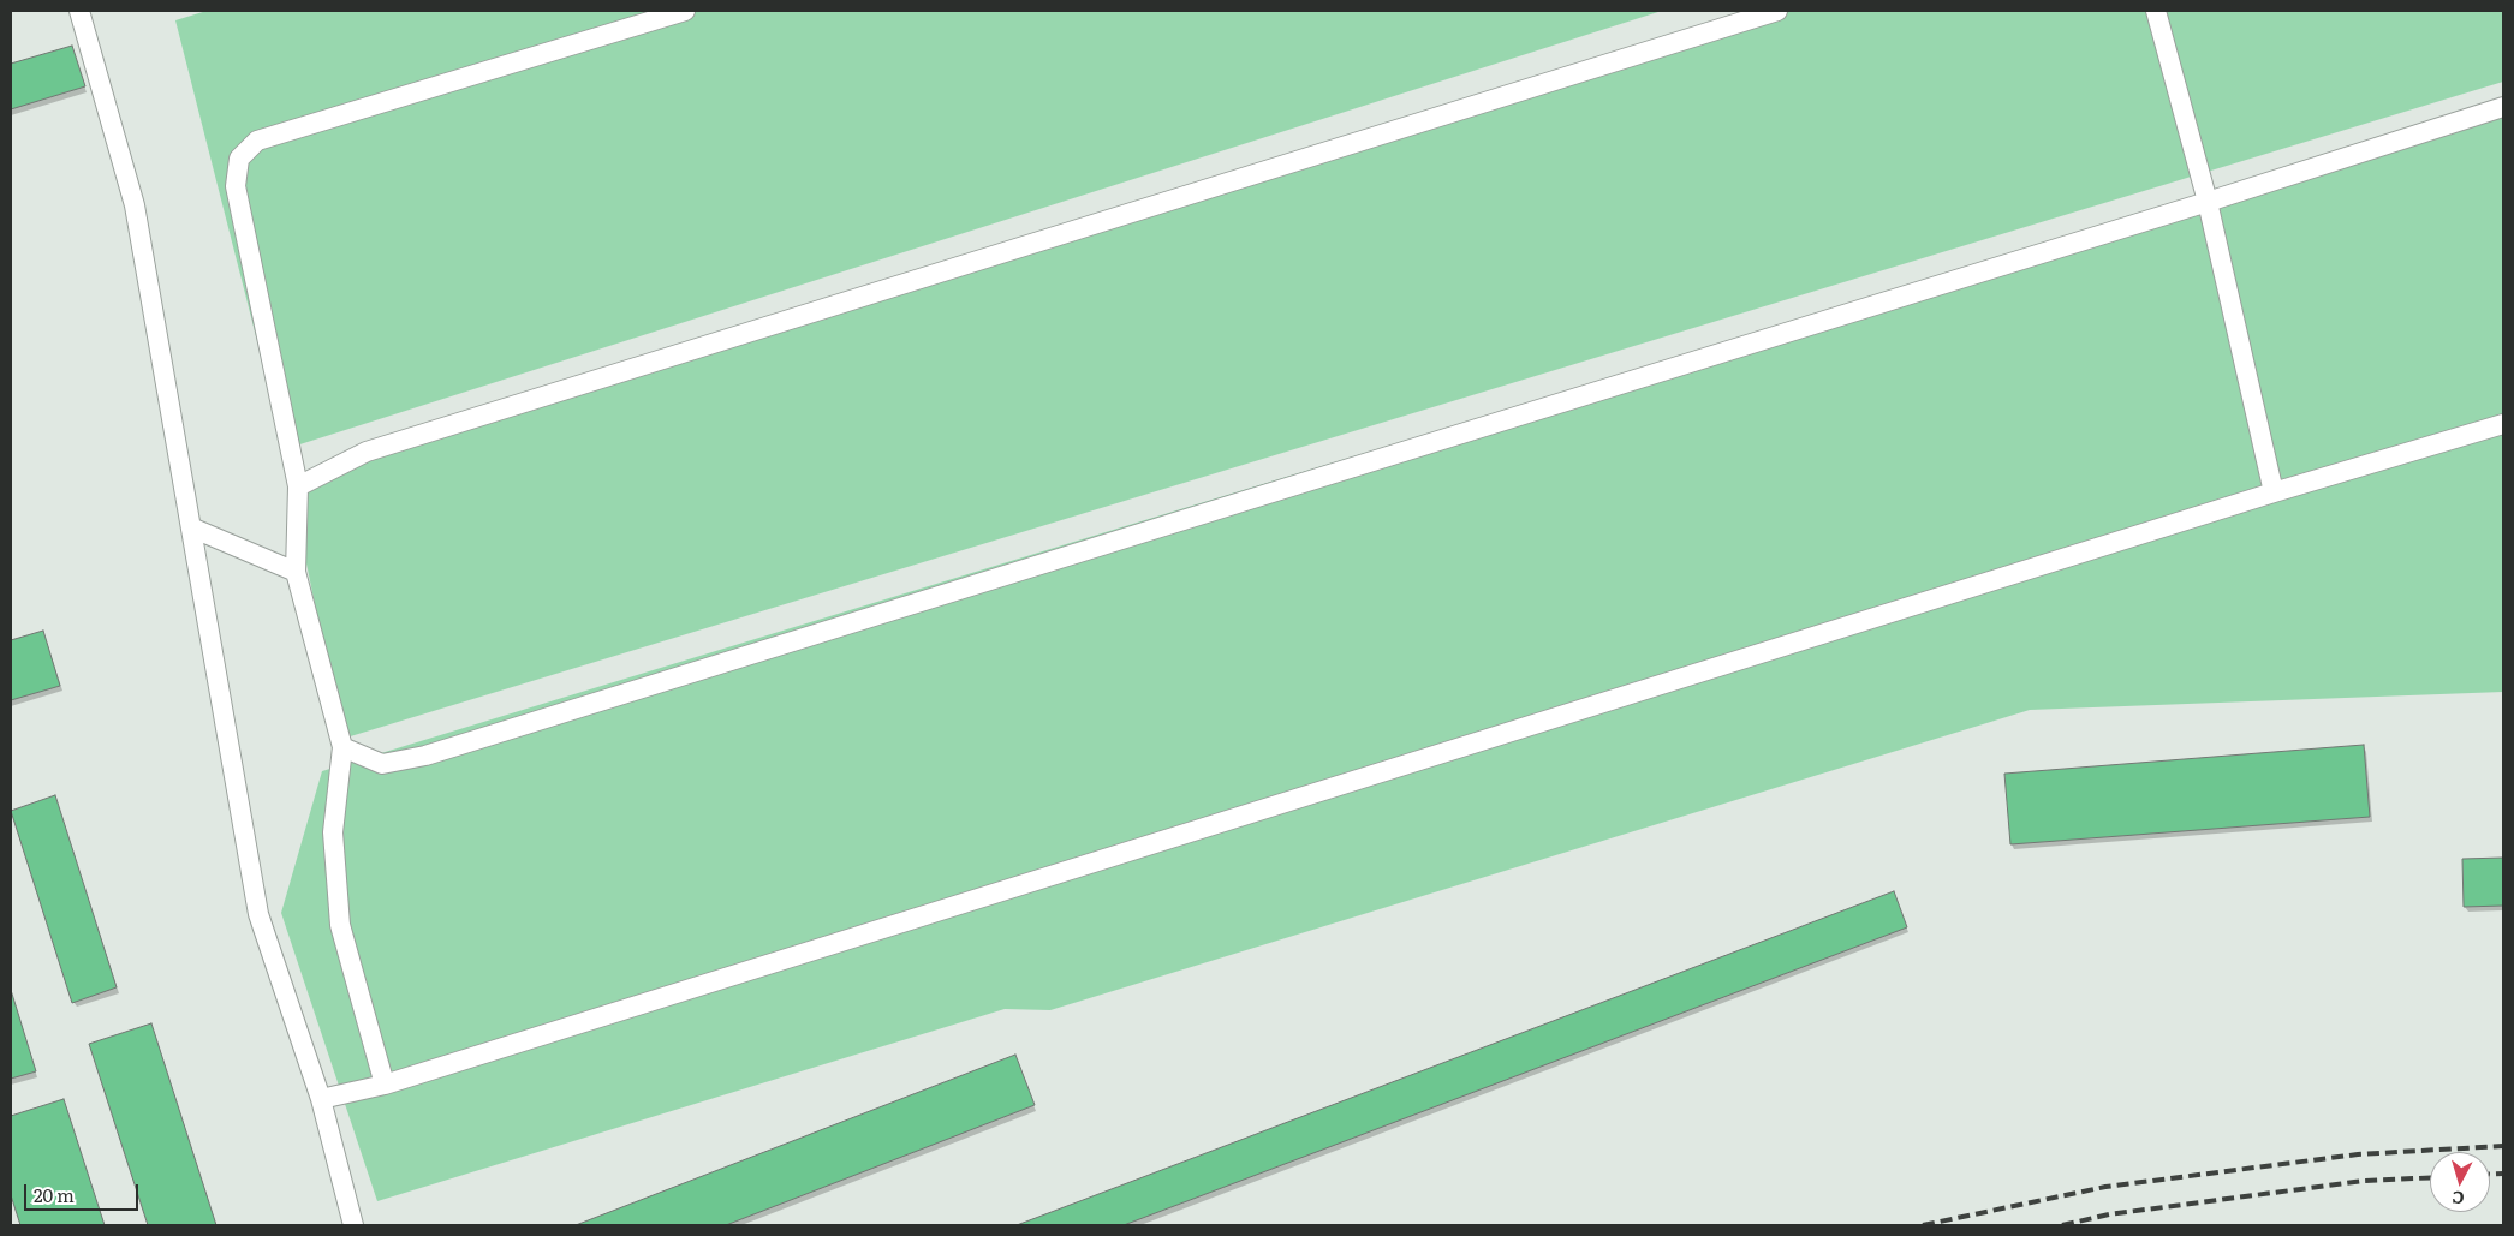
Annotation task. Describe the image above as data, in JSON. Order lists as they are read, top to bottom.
{
  "scale_bar": "20 m",
  "north": "bottom"
}
